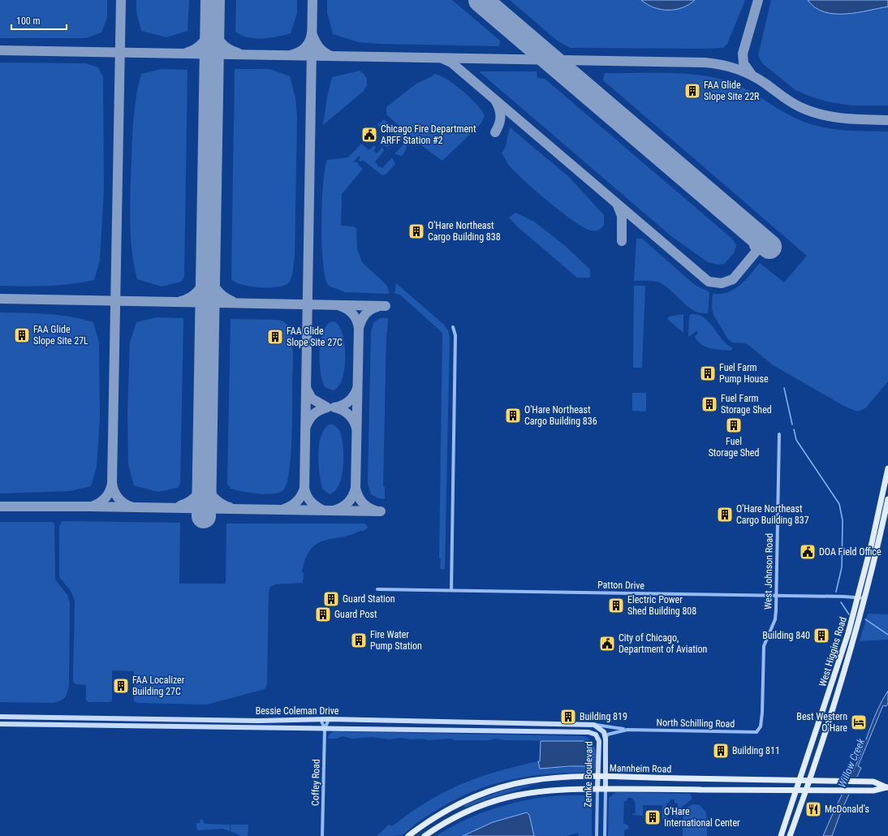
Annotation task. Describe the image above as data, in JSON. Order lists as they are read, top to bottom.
{
  "streets": {
    "main road": ["West Higgins Road", "Mannheim Road"],
    "street": [
      "West Johnson Road",
      "Patton Drive",
      "Bessie Coleman Drive",
      "North Schilling Road",
      "Zemke Boulevard",
      "Coffey Road"
    ]
  },
  "crossings": [
    ["West Johnson Road", "Patton Drive"],
    ["West Johnson Road", "North Schilling Road"],
    ["Patton Drive", "West Higgins Road"],
    ["West Higgins Road", "Mannheim Road"],
    ["Bessie Coleman Drive", "North Schilling Road"],
    ["Bessie Coleman Drive", "Zemke Boulevard"],
    ["Bessie Coleman Drive", "Coffey Road"],
    ["North Schilling Road", "Zemke Boulevard"],
    ["Mannheim Road", "Zemke Boulevard"]
  ],
  "water": ["Willow Creek"],
  "places": {
    "building": [
      "FAA Glide Slope Site 22R",
      "O'Hare Northeast Cargo Building 838",
      "FAA Glide Slope Site 27L",
      "FAA Glide Slope Site 27C",
      "Fuel Farm Pump House",
      "Fuel Farm Storage Shed",
      "O'Hare Northeast Cargo Building 836",
      "Fuel Storage Shed",
      "O'Hare Northeast Cargo Building 837",
      "Guard Station",
      "Electric Power Shed Building 808",
      "Guard Post",
      "Building 840",
      "Fire Water Pump Station",
      "FAA Localizer Building 27C",
      "Building 819",
      "Building 811",
      "O'Hare International Center"
    ],
    "public building": ["Chicago Fire Department ARFF Station #2", "DOA Field Office", "City of Chicago, Department of Aviation"],
    "hotel": ["Best Western O'Hare"],
    "restaurant": ["McDonald's"]
  },
  "scale_bar": "100 m"
}
